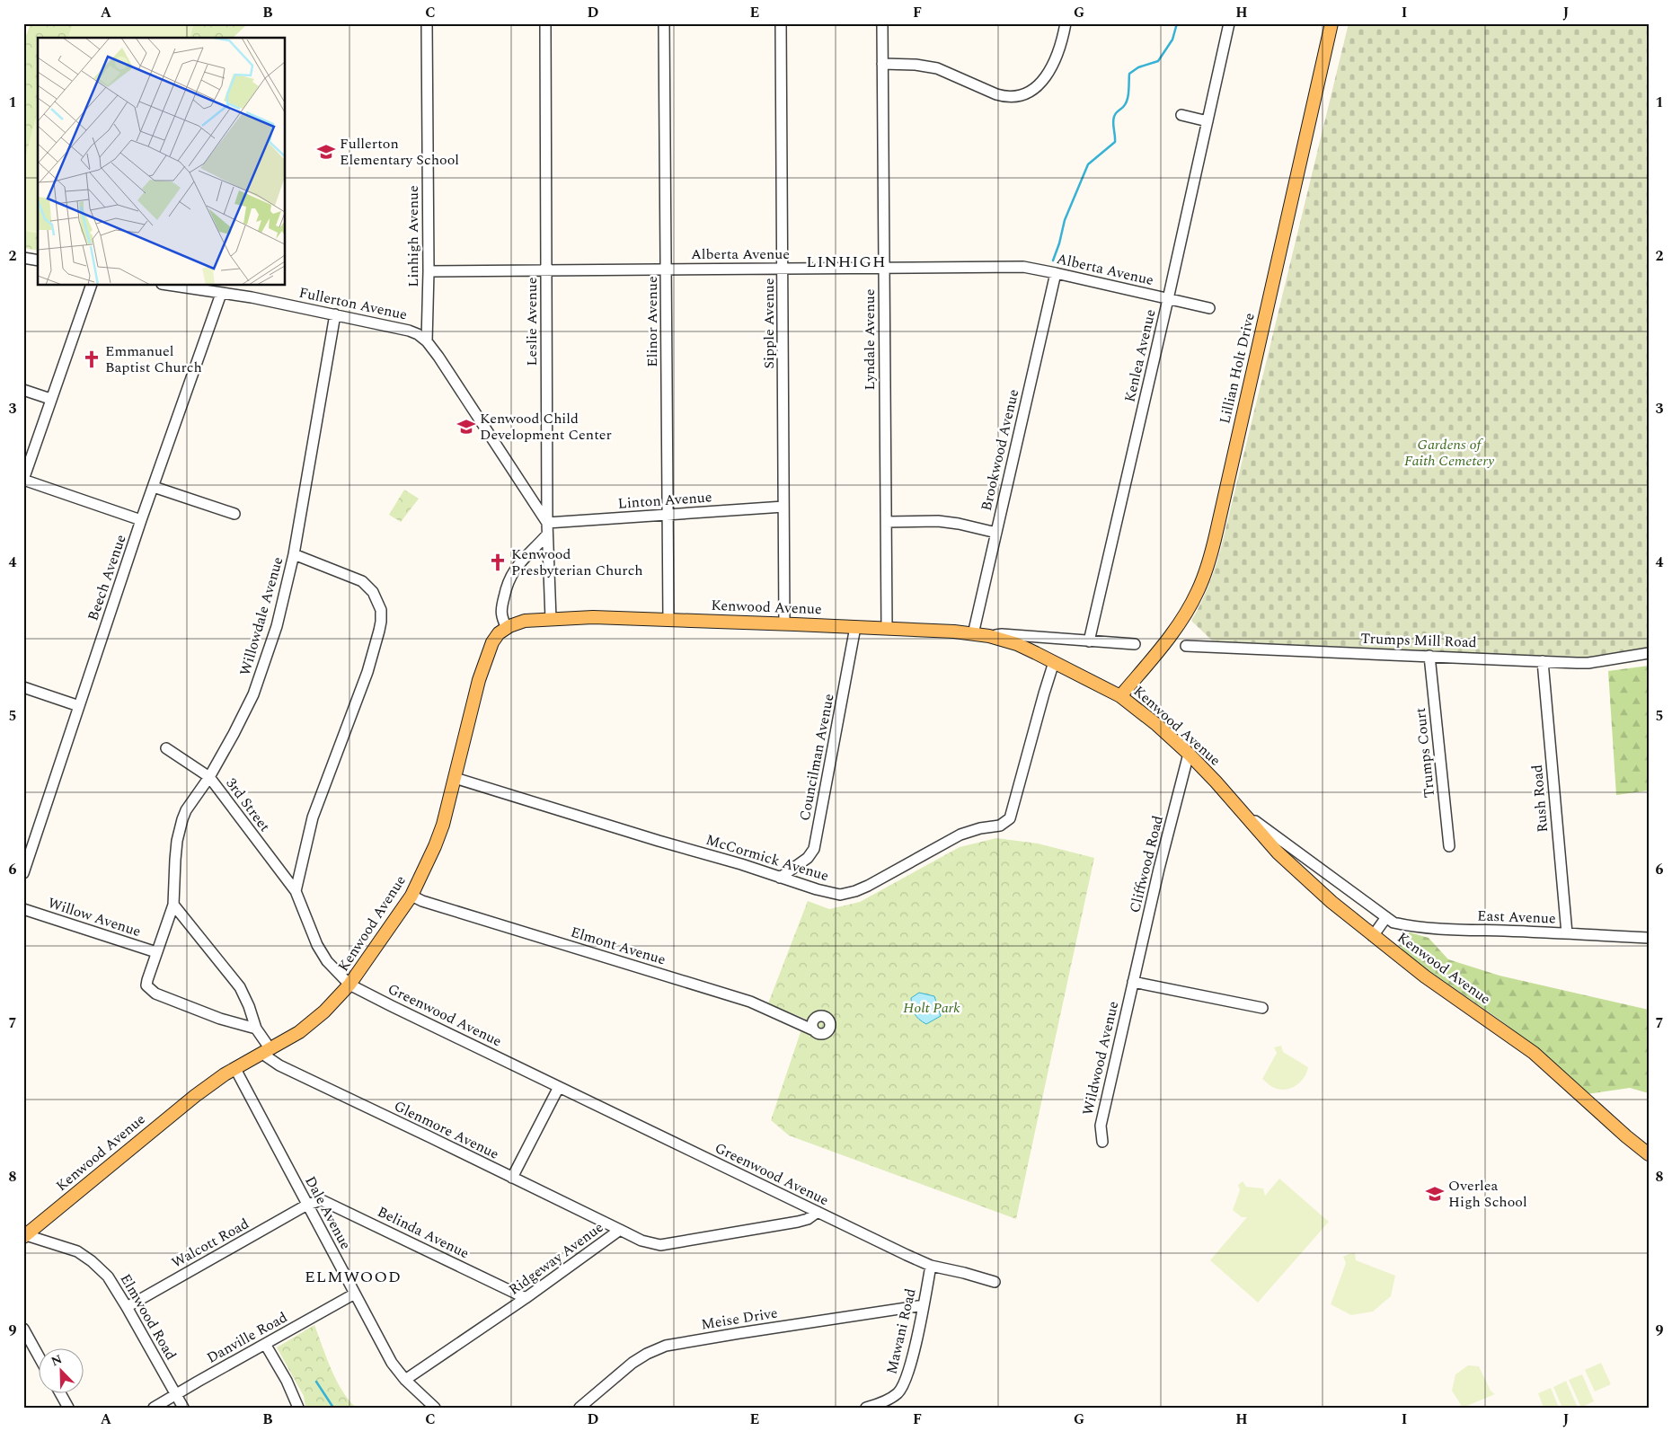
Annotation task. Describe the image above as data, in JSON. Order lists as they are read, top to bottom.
{
  "streets": {
    "main road": ["Lillian Holt Drive", "Kenwood Avenue"],
    "street": [
      "Linhigh Avenue",
      "Alberta Avenue",
      "Fullerton Avenue",
      "Leslie Avenue",
      "Elinor Avenue",
      "Sipple Avenue",
      "Lyndale Avenue",
      "Kenlea Avenue",
      "Brookwood Avenue",
      "Linton Avenue",
      "Beech Avenue",
      "Willowdale Avenue",
      "Trumps Mill Road",
      "Trumps Court",
      "Councilman Avenue",
      "Rush Road",
      "3rd Street",
      "McCormick Avenue",
      "Cliffwood Road",
      "Willow Avenue",
      "East Avenue",
      "Elmont Avenue",
      "Greenwood Avenue",
      "Wildwood Avenue",
      "Glenmore Avenue",
      "Dale Avenue",
      "Belinda Avenue",
      "Walcott Road",
      "Ridgeway Avenue",
      "Elmwood Road",
      "Meise Drive",
      "Mawani Road",
      "Danville Road"
    ]
  },
  "crossings": [
    ["Linhigh Avenue", "Alberta Avenue"],
    ["Linhigh Avenue", "Fullerton Avenue"],
    ["Alberta Avenue", "Leslie Avenue"],
    ["Alberta Avenue", "Elinor Avenue"],
    ["Alberta Avenue", "Sipple Avenue"],
    ["Alberta Avenue", "Lyndale Avenue"],
    ["Alberta Avenue", "Kenlea Avenue"],
    ["Alberta Avenue", "Brookwood Avenue"],
    ["Fullerton Avenue", "Leslie Avenue"],
    ["Fullerton Avenue", "Linton Avenue"],
    ["Fullerton Avenue", "Beech Avenue"],
    ["Fullerton Avenue", "Willowdale Avenue"],
    ["Leslie Avenue", "Linton Avenue"],
    ["Leslie Avenue", "Kenwood Avenue"],
    ["Elinor Avenue", "Linton Avenue"],
    ["Elinor Avenue", "Kenwood Avenue"],
    ["Sipple Avenue", "Linton Avenue"],
    ["Sipple Avenue", "Kenwood Avenue"],
    ["Lyndale Avenue", "Kenwood Avenue"],
    ["Lillian Holt Drive", "Kenwood Avenue"],
    ["Brookwood Avenue", "Kenwood Avenue"],
    ["Kenwood Avenue", "Councilman Avenue"],
    ["Kenwood Avenue", "McCormick Avenue"],
    ["Kenwood Avenue", "Cliffwood Road"],
    ["Kenwood Avenue", "East Avenue"],
    ["Kenwood Avenue", "Elmont Avenue"],
    ["Kenwood Avenue", "Greenwood Avenue"],
    ["Kenwood Avenue", "Glenmore Avenue"],
    ["Kenwood Avenue", "Dale Avenue"],
    ["Kenwood Avenue", "Elmwood Road"],
    ["Willowdale Avenue", "3rd Street"],
    ["Willowdale Avenue", "Willow Avenue"],
    ["Trumps Mill Road", "Trumps Court"],
    ["Trumps Mill Road", "Rush Road"],
    ["Councilman Avenue", "McCormick Avenue"],
    ["Rush Road", "East Avenue"],
    ["3rd Street", "Greenwood Avenue"],
    ["Cliffwood Road", "Wildwood Avenue"],
    ["Greenwood Avenue", "Ridgeway Avenue"],
    ["Greenwood Avenue", "Mawani Road"],
    ["Glenmore Avenue", "Ridgeway Avenue"],
    ["Dale Avenue", "Belinda Avenue"],
    ["Dale Avenue", "Walcott Road"],
    ["Dale Avenue", "Ridgeway Avenue"],
    ["Dale Avenue", "Danville Road"],
    ["Belinda Avenue", "Walcott Road"],
    ["Belinda Avenue", "Ridgeway Avenue"],
    ["Walcott Road", "Elmwood Road"],
    ["Elmwood Road", "Danville Road"],
    ["Meise Drive", "Mawani Road"]
  ],
  "districts": ["LINHIGH", "ELMWOOD"],
  "parks": ["Gardens of Faith Cemetery", "Holt Park"],
  "places": {
    "school or university": ["Fullerton Elementary School", "Kenwood Child Development Center", "Overlea High School"],
    "church": ["Emmanuel Baptist Church", "Kenwood Presbyterian Church"]
  },
  "north": "top left",
  "grid": {
    "columns": [
      "A",
      "B",
      "C",
      "D",
      "E",
      "F",
      "G",
      "H",
      "I",
      "J"
    ],
    "rows": [
      "1",
      "2",
      "3",
      "4",
      "5",
      "6",
      "7",
      "8",
      "9"
    ]
  }
}
